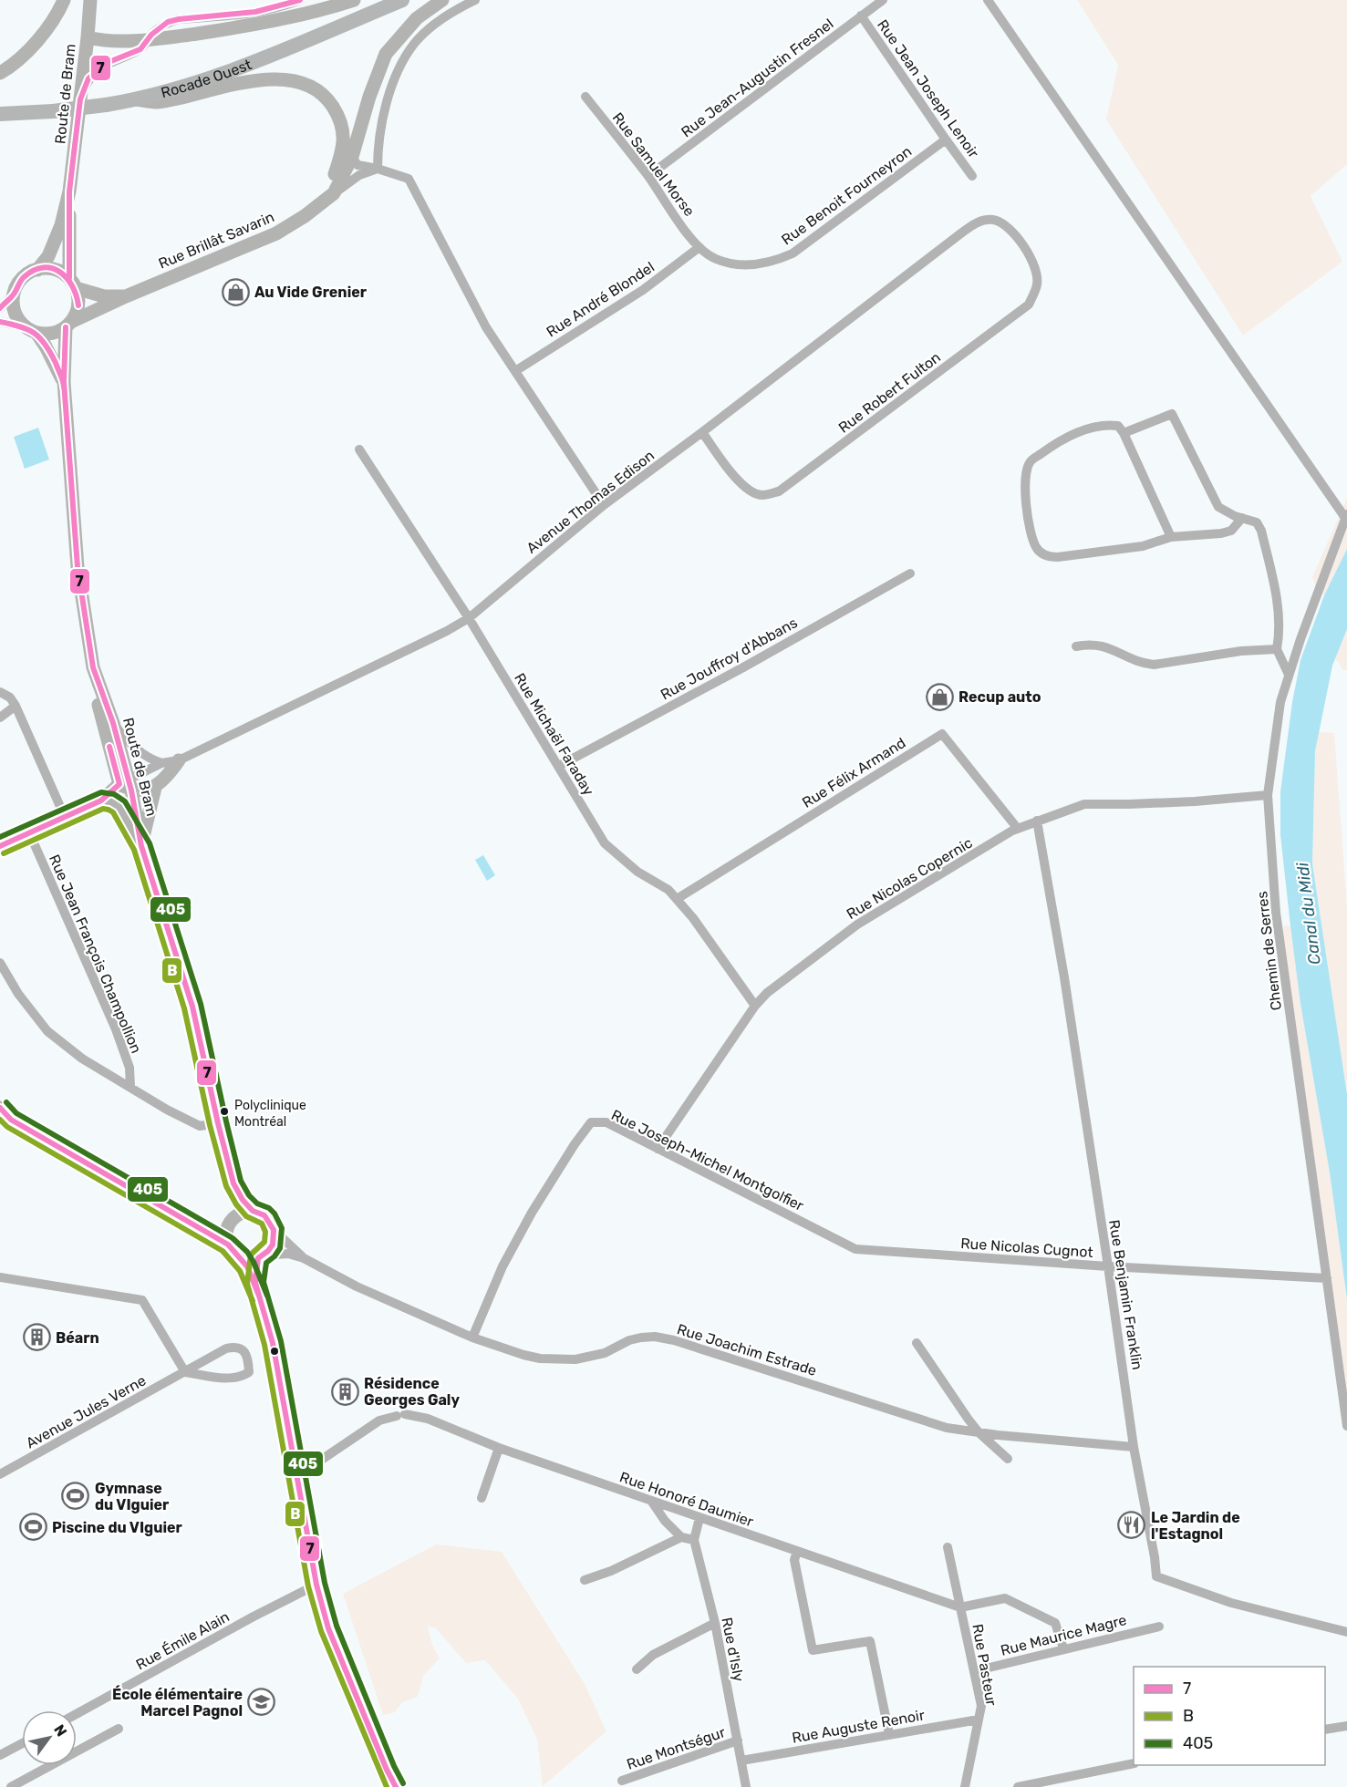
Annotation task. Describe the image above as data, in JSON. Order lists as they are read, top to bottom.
{
  "streets": {
    "main road": ["Rocade Ouest", "Route de Bram", "Rue Brillât Savarin"],
    "street": [
      "Rue Jean-Augustin Fresnel",
      "Rue Jean Joseph Lenoir",
      "Rue Samuel Morse",
      "Rue Benoit Fourneyron",
      "Rue André Blondel",
      "Rue Robert Fulton",
      "Avenue Thomas Edison",
      "Rue Jouffroy d'Abbans",
      "Rue Michaël Faraday",
      "Rue Félix Armand",
      "Rue Nicolas Copernic",
      "Chemin de Serres",
      "Rue Jean François Champollion",
      "Rue Joseph-Michel Montgolfier",
      "Rue Nicolas Cugnot",
      "Rue Benjamin Franklin",
      "Rue Joachim Estrade",
      "Avenue Jules Verne",
      "Rue Honoré Daumier",
      "Rue Maurice Magre",
      "Rue Émile Alain",
      "Rue d'Isly",
      "Rue Pasteur",
      "Rue Auguste Renoir",
      "Rue Montségur"
    ]
  },
  "crossings": [
    ["Rue Jean-Augustin Fresnel", "Rue Jean Joseph Lenoir"],
    ["Rue Jean-Augustin Fresnel", "Rue Samuel Morse"],
    ["Rue Jean Joseph Lenoir", "Rue Benoit Fourneyron"],
    ["Route de Bram", "Rue Brillât Savarin"],
    ["Route de Bram", "Avenue Thomas Edison"],
    ["Route de Bram", "Rue Joachim Estrade"],
    ["Rue Samuel Morse", "Rue Benoit Fourneyron"],
    ["Rue Samuel Morse", "Rue André Blondel"],
    ["Rue Benoit Fourneyron", "Rue André Blondel"],
    ["Rue Robert Fulton", "Avenue Thomas Edison"],
    ["Avenue Thomas Edison", "Rue Michaël Faraday"],
    ["Rue Jouffroy d'Abbans", "Rue Michaël Faraday"],
    ["Rue Michaël Faraday", "Rue Félix Armand"],
    ["Rue Michaël Faraday", "Rue Nicolas Copernic"],
    ["Rue Félix Armand", "Rue Nicolas Copernic"],
    ["Rue Nicolas Copernic", "Chemin de Serres"],
    ["Rue Nicolas Copernic", "Rue Joseph-Michel Montgolfier"],
    ["Rue Nicolas Copernic", "Rue Benjamin Franklin"],
    ["Chemin de Serres", "Rue Nicolas Cugnot"],
    ["Rue Joseph-Michel Montgolfier", "Rue Nicolas Cugnot"],
    ["Rue Joseph-Michel Montgolfier", "Rue Joachim Estrade"],
    ["Rue Nicolas Cugnot", "Rue Benjamin Franklin"],
    ["Rue Benjamin Franklin", "Rue Joachim Estrade"],
    ["Rue Honoré Daumier", "Rue d'Isly"],
    ["Rue Honoré Daumier", "Rue Pasteur"],
    ["Rue Maurice Magre", "Rue Pasteur"],
    ["Rue d'Isly", "Rue Auguste Renoir"],
    ["Rue d'Isly", "Rue Montségur"],
    ["Rue Pasteur", "Rue Auguste Renoir"]
  ],
  "water": ["Canal du Midi"],
  "places": {
    "shop": ["Au Vide Grenier", "Recup auto"],
    "other": ["Polyclinique Montréal"],
    "building": ["Béarn", "Résidence Georges Galy"],
    "sports": ["Gymnase du VIguier", "Piscine du VIguier"],
    "restaurant": ["Le Jardin de l'Estagnol"],
    "school or university": ["École élémentaire Marcel Pagnol"]
  },
  "lines": ["transit line 7", "transit line 405", "transit line B"],
  "legend": ["7", "B", "405"],
  "north": "top right"
}
